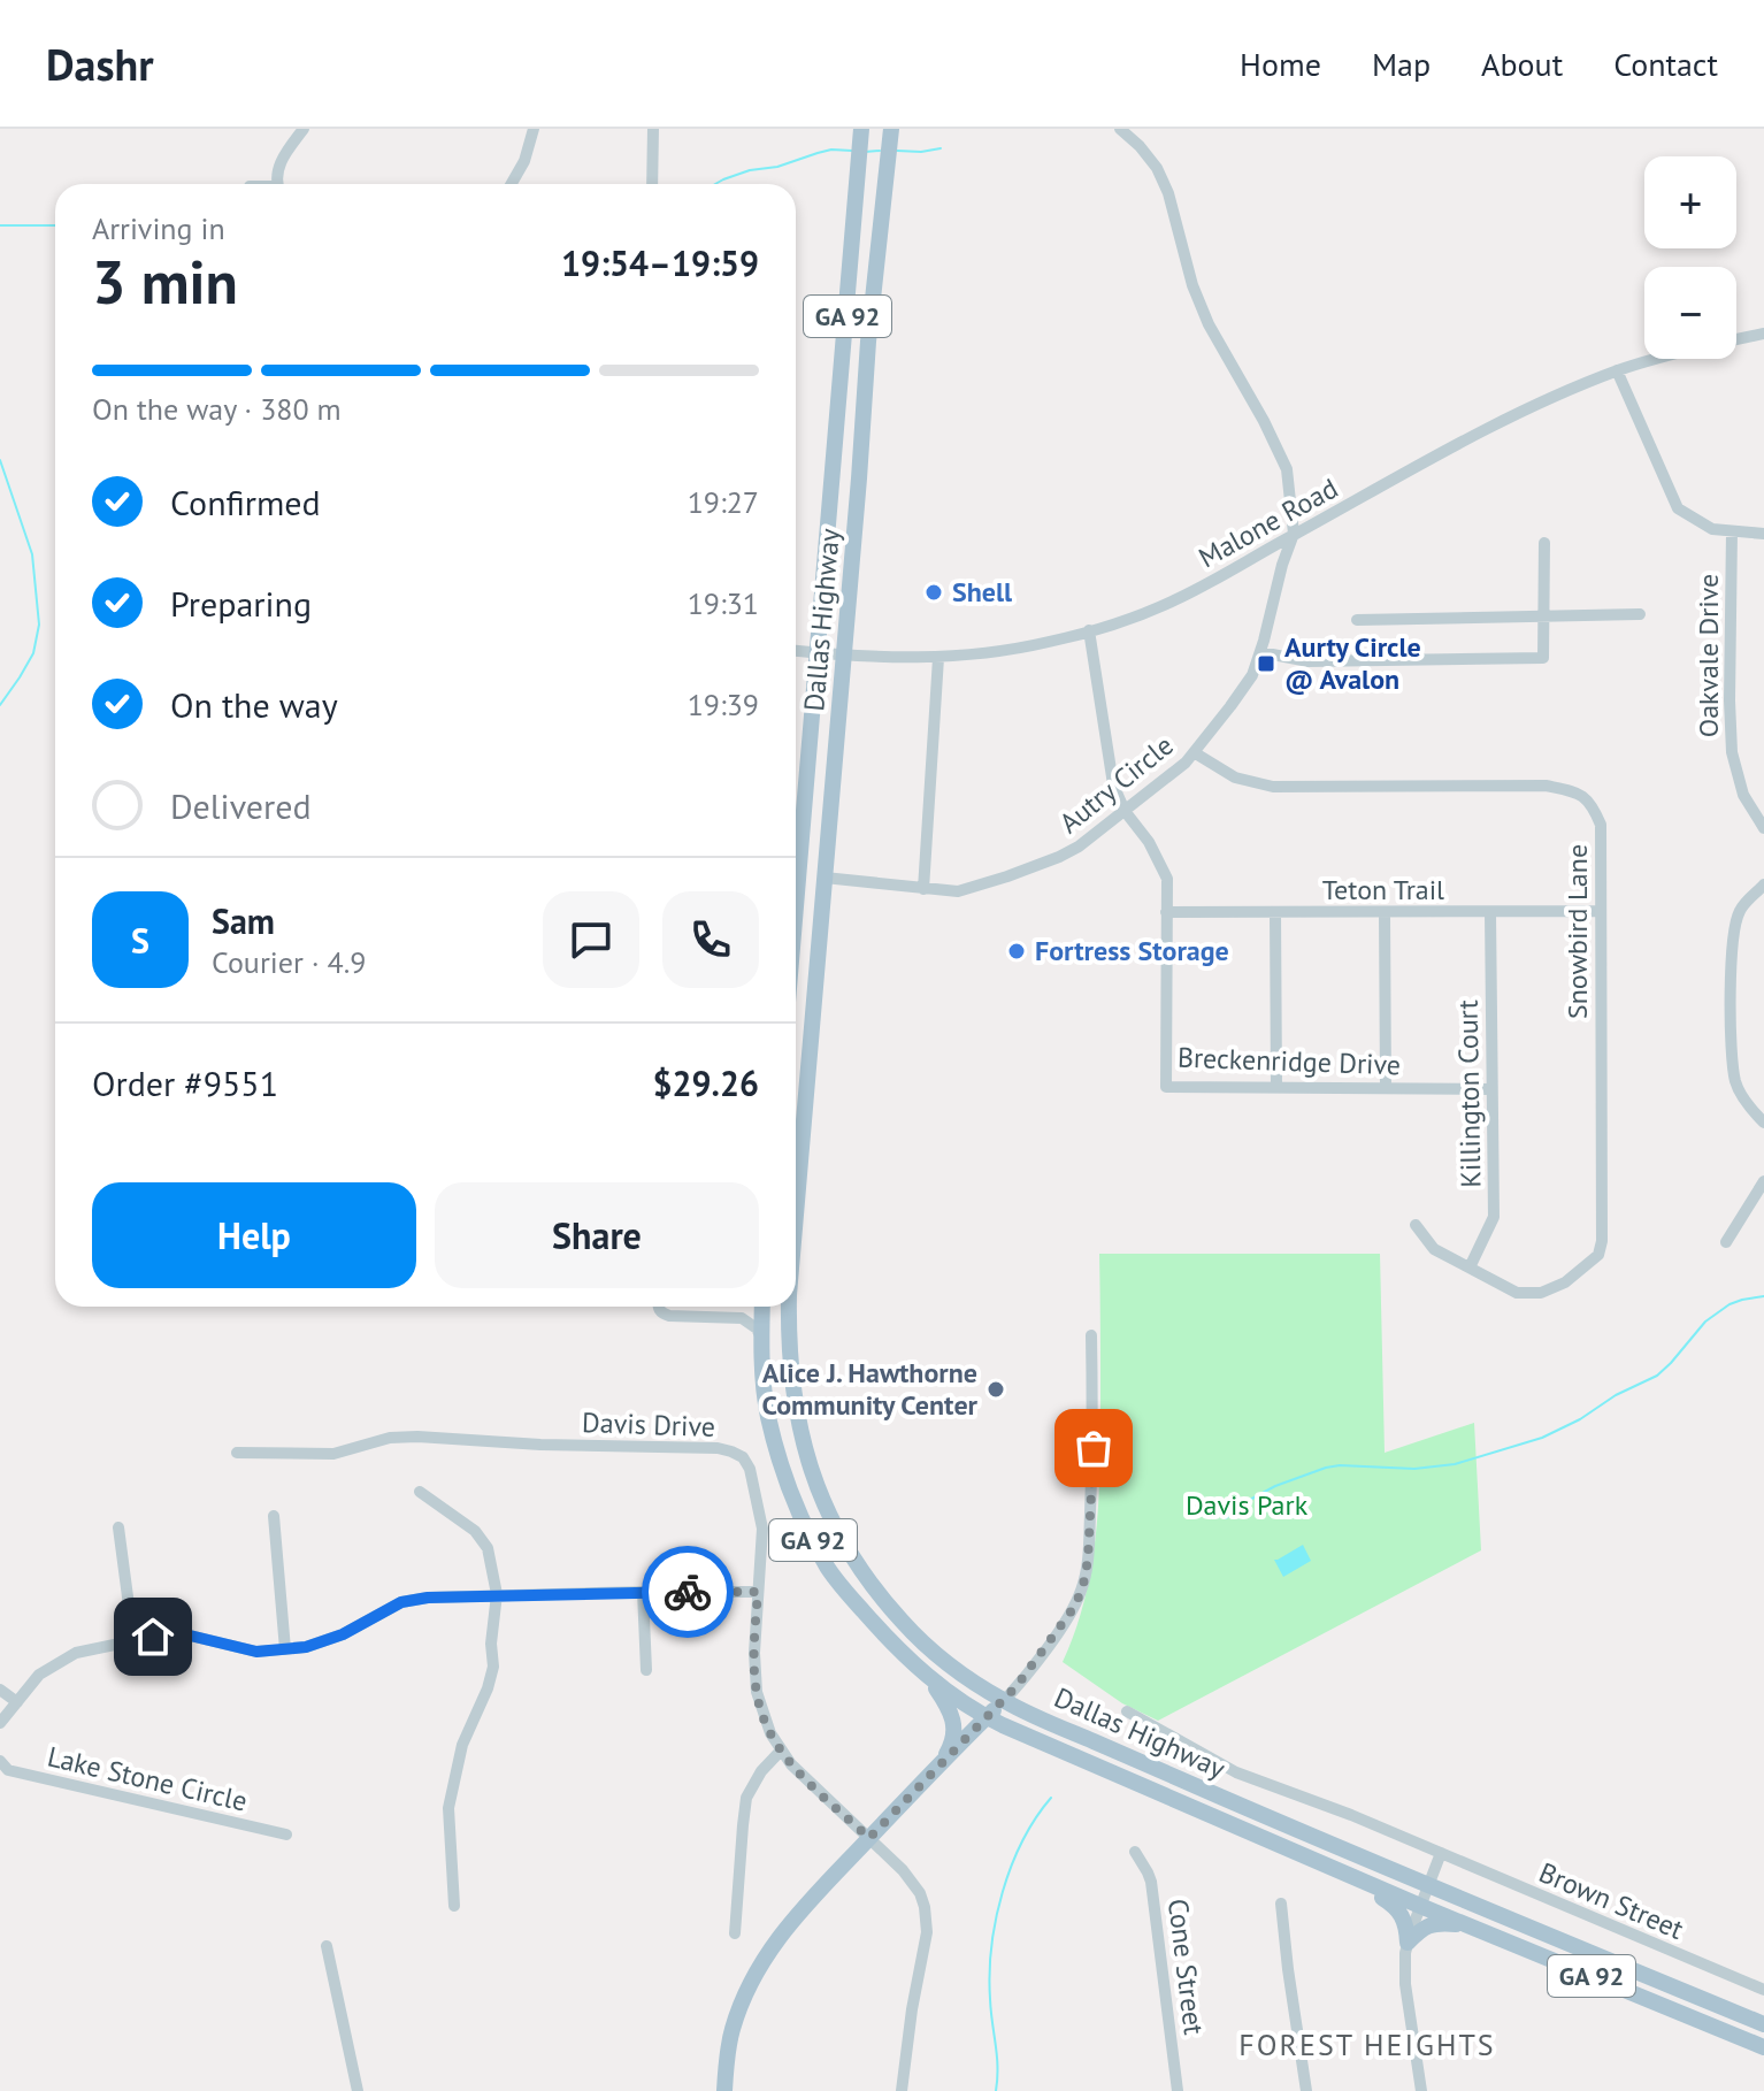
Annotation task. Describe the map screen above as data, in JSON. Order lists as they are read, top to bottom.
{
  "streets": {
    "main road": ["GA 92", "Dallas Highway"],
    "street": [
      "Malone Road",
      "Oakvale Drive",
      "Autry Circle",
      "Teton Trail",
      "Snowbird Lane",
      "Breckenridge Drive",
      "Killington Court",
      "Davis Drive",
      "Lake Stone Circle",
      "Brown Street",
      "Cone Street"
    ]
  },
  "crossings": [
    ["Malone Road", "Dallas Highway"],
    ["Malone Road", "Autry Circle"],
    ["Malone Road", "Breckenridge Drive"],
    ["Dallas Highway", "Autry Circle"],
    ["Autry Circle", "Snowbird Lane"],
    ["Autry Circle", "Breckenridge Drive"],
    ["Teton Trail", "Snowbird Lane"],
    ["Teton Trail", "Breckenridge Drive"],
    ["Teton Trail", "Killington Court"],
    ["Snowbird Lane", "Killington Court"],
    ["Breckenridge Drive", "Killington Court"]
  ],
  "districts": ["FOREST HEIGHTS"],
  "parks": ["Davis Park"],
  "places": {
    "other": ["Shell", "Fortress Storage", "Alice J. Hawthorne Community Center"],
    "transit": ["Aurty Circle @ Avalon"]
  },
  "page": {
    "header": "Dashr",
    "nav": [
      "Home",
      "Map",
      "About",
      "Contact"
    ],
    "map_buttons": ["+", "−"],
    "heading": ["3 min", "Arriving in", "19:54–19:59"],
    "panel": [
      "Sam",
      "Courier · 4.9",
      "Order #9551",
      "$29.26"
    ],
    "bar": "On the way · 380 m",
    "list": [
      ["Confirmed", "19:27"],
      ["Preparing", "19:31"],
      ["On the way", "19:39"],
      "Delivered"
    ],
    "round": "S",
    "buttons": ["Help", "Share"]
  }
}
